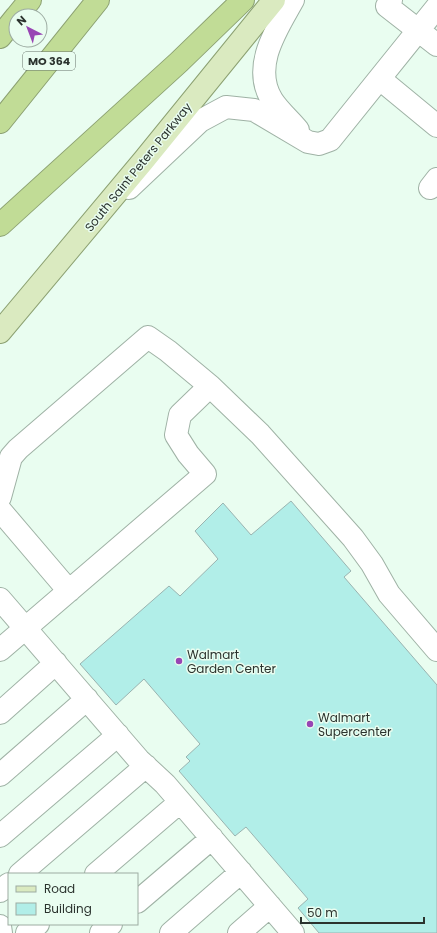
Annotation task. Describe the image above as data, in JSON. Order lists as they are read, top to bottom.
{
  "streets": {
    "highway": ["MO 364"],
    "main road": ["South Saint Peters Parkway"]
  },
  "places": ["Walmart Garden Center", "Walmart Supercenter"],
  "legend": ["Road", "Building"],
  "scale_bar": "50 m",
  "north": "top left"
}
